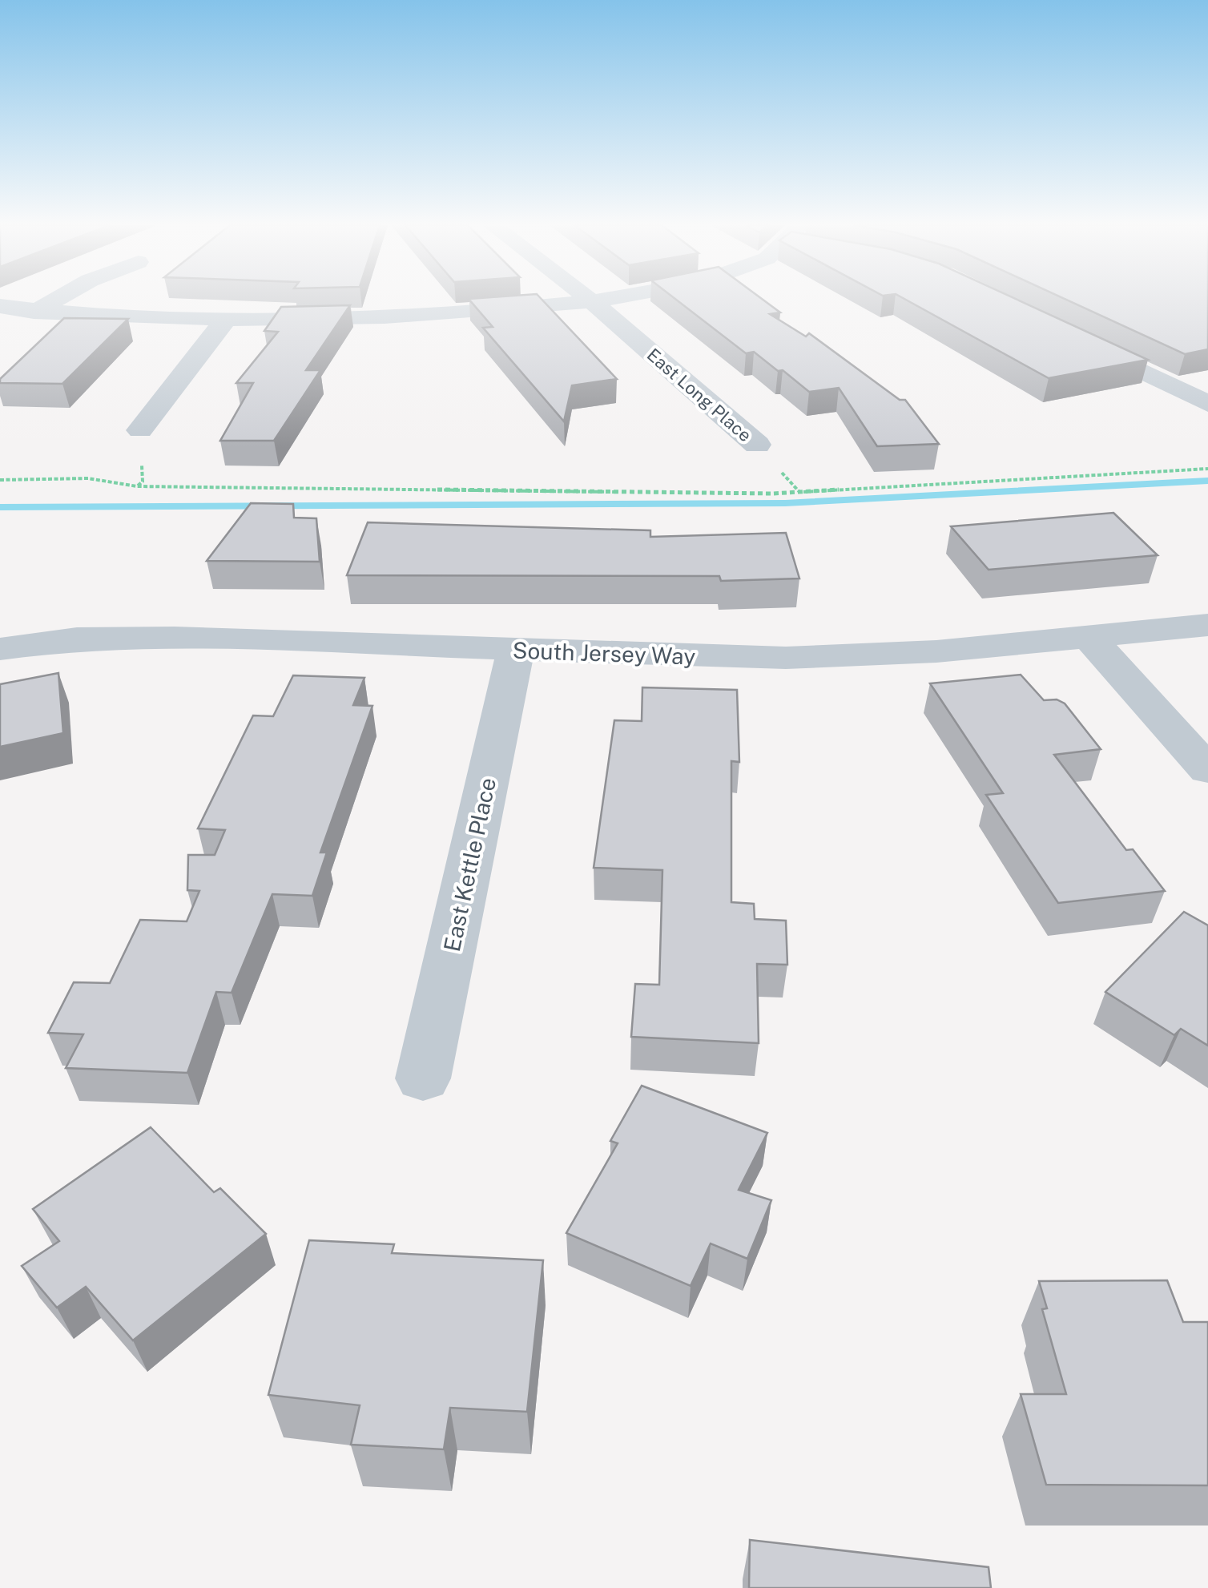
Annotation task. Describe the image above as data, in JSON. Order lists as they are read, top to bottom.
{
  "streets": {
    "street": ["East Long Place", "South Jersey Way", "East Kettle Place"]
  },
  "crossings": [
    ["South Jersey Way", "East Kettle Place"]
  ]
}
